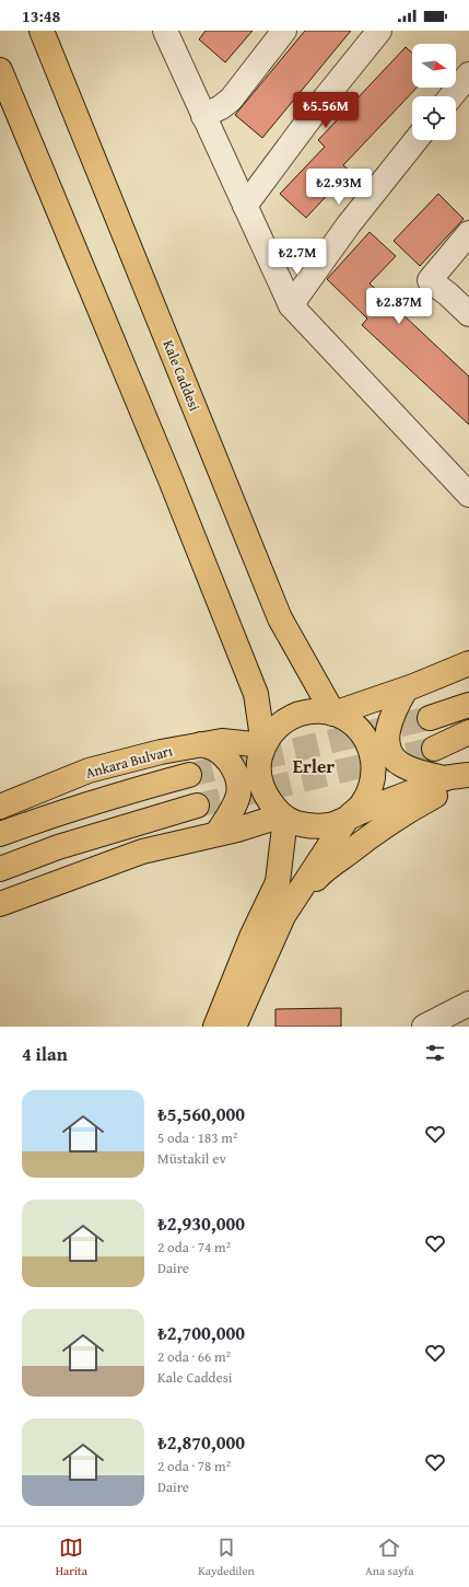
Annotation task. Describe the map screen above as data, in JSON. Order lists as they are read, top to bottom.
{
  "streets": {
    "main road": ["Kale Caddesi", "Ankara Bulvarı"]
  },
  "crossings": [
    ["Kale Caddesi", "Ankara Bulvarı"]
  ],
  "districts": ["Erler"],
  "north": "right",
  "page": {
    "status": "13:48",
    "price": [
      "₺5.56M",
      "₺2.93M",
      "₺2.7M",
      "₺2.87M"
    ],
    "heading": "4 ilan",
    "list": [
      {
        "name": "₺5,560,000",
        "note": "5 oda · 183 m² · Müstakil ev"
      },
      {
        "name": "₺2,930,000",
        "note": "2 oda · 74 m² · Daire"
      },
      {
        "name": "₺2,700,000",
        "note": "2 oda · 66 m² · Kale Caddesi"
      },
      {
        "name": "₺2,870,000",
        "note": "2 oda · 78 m² · Daire"
      }
    ],
    "tabs": ["Harita", "Kaydedilen", "Ana sayfa"]
  }
}
